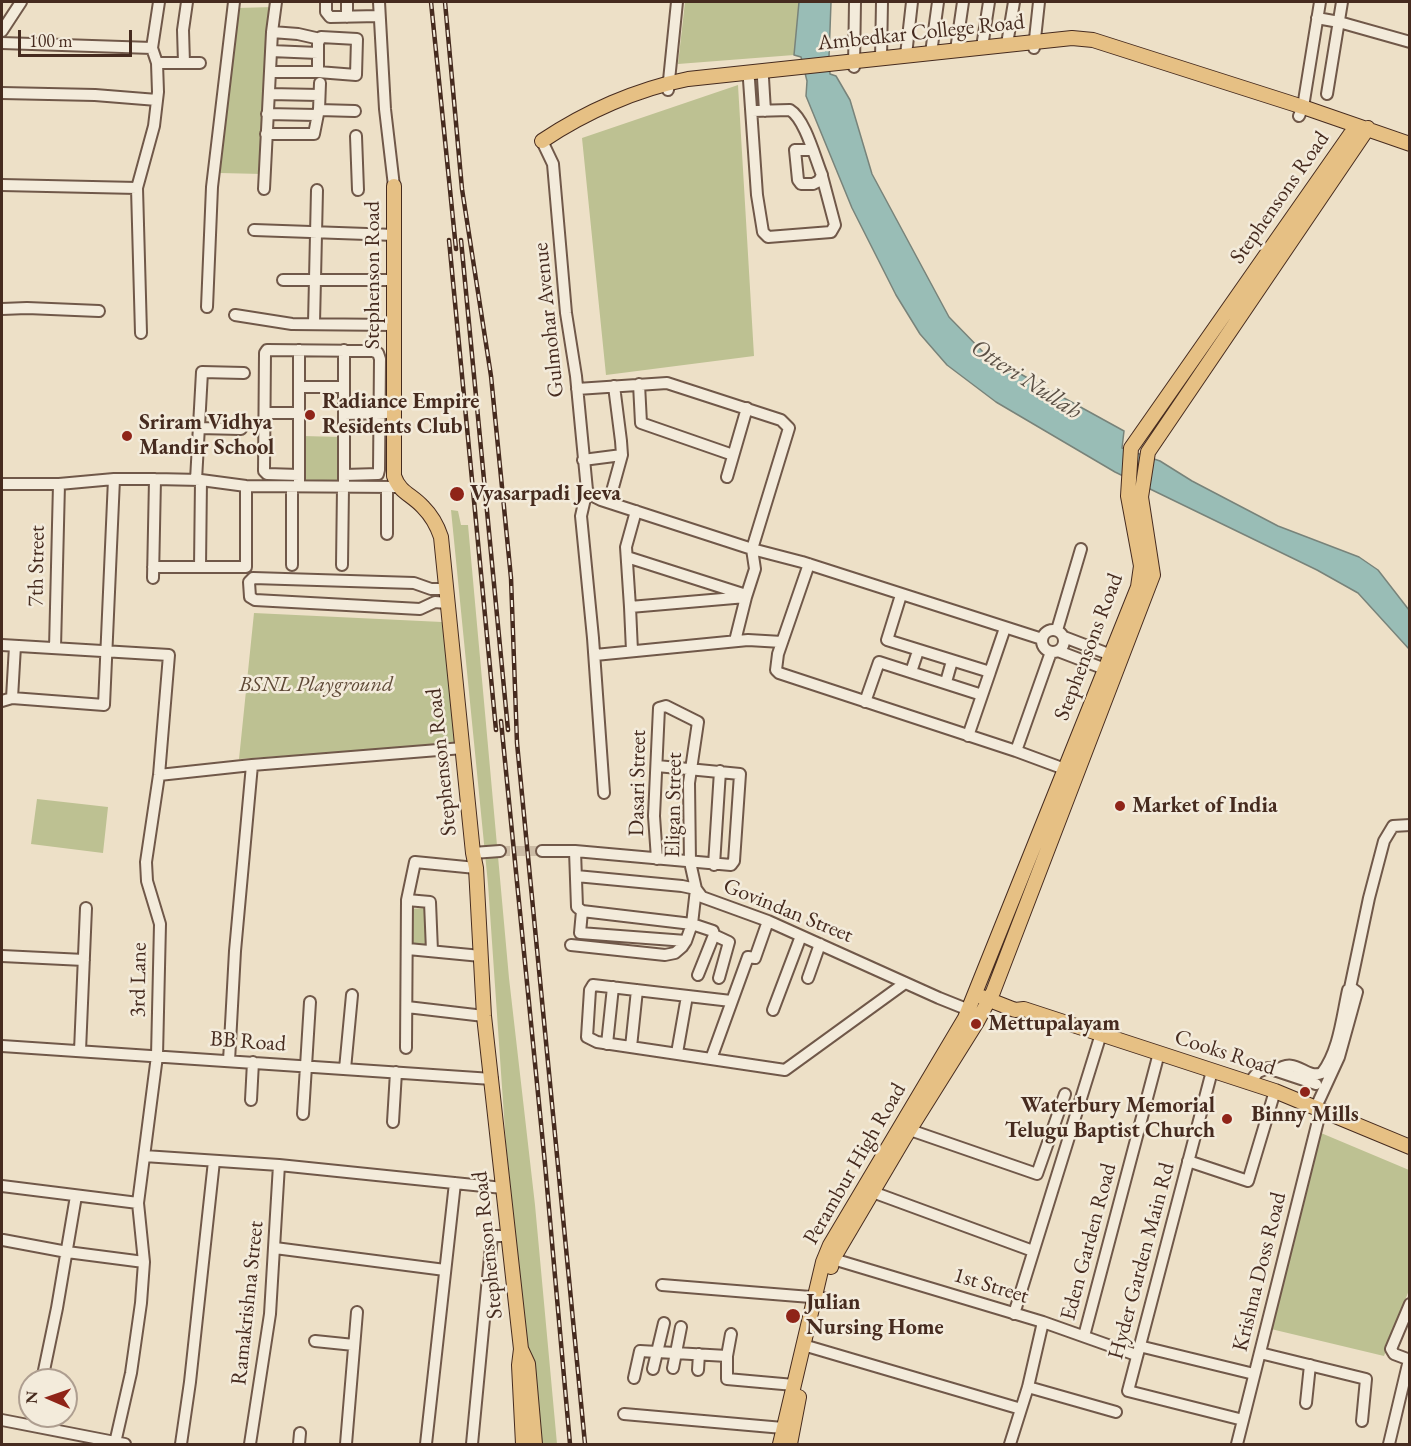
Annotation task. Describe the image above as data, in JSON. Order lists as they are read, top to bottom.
{
  "streets": {
    "main road": [
      "Ambedkar College Road",
      "Stephensons Road",
      "Stephenson Road",
      "Cooks Road",
      "Perambur High Road"
    ],
    "street": [
      "Gulmohar Avenue",
      "7th Street",
      "Dasari Street",
      "Eligan Street",
      "Govindan Street",
      "3rd Lane",
      "BB Road",
      "Eden Garden Road",
      "Hyder Garden Main Rd",
      "Krishna Doss Road",
      "1st Street",
      "Ramakrishna Street"
    ]
  },
  "crossings": [
    ["Ambedkar College Road", "Stephensons Road"],
    ["Ambedkar College Road", "Gulmohar Avenue"],
    ["Stephensons Road", "Cooks Road"],
    ["Stephensons Road", "Perambur High Road"],
    ["Stephenson Road", "BB Road"],
    ["Dasari Street", "Eligan Street"],
    ["Eligan Street", "Govindan Street"],
    ["Govindan Street", "Perambur High Road"],
    ["3rd Lane", "BB Road"],
    ["Cooks Road", "Perambur High Road"],
    ["Cooks Road", "Eden Garden Road"],
    ["Cooks Road", "Hyder Garden Main Rd"],
    ["Cooks Road", "Krishna Doss Road"],
    ["Perambur High Road", "1st Street"],
    ["Eden Garden Road", "1st Street"],
    ["Hyder Garden Main Rd", "Krishna Doss Road"],
    ["Hyder Garden Main Rd", "1st Street"],
    ["Krishna Doss Road", "1st Street"]
  ],
  "water": ["Otteri Nullah"],
  "parks": ["BSNL Playground"],
  "places": [
    "Radiance Empire Residents Club",
    "Sriram Vidhya Mandir School",
    "Vyasarpadi Jeeva",
    "Market of India",
    "Mettupalayam",
    "Binny Mills",
    "Waterbury Memorial Telugu Baptist Church",
    "Julian Nursing Home"
  ],
  "scale_bar": "100 m",
  "north": "left"
}
